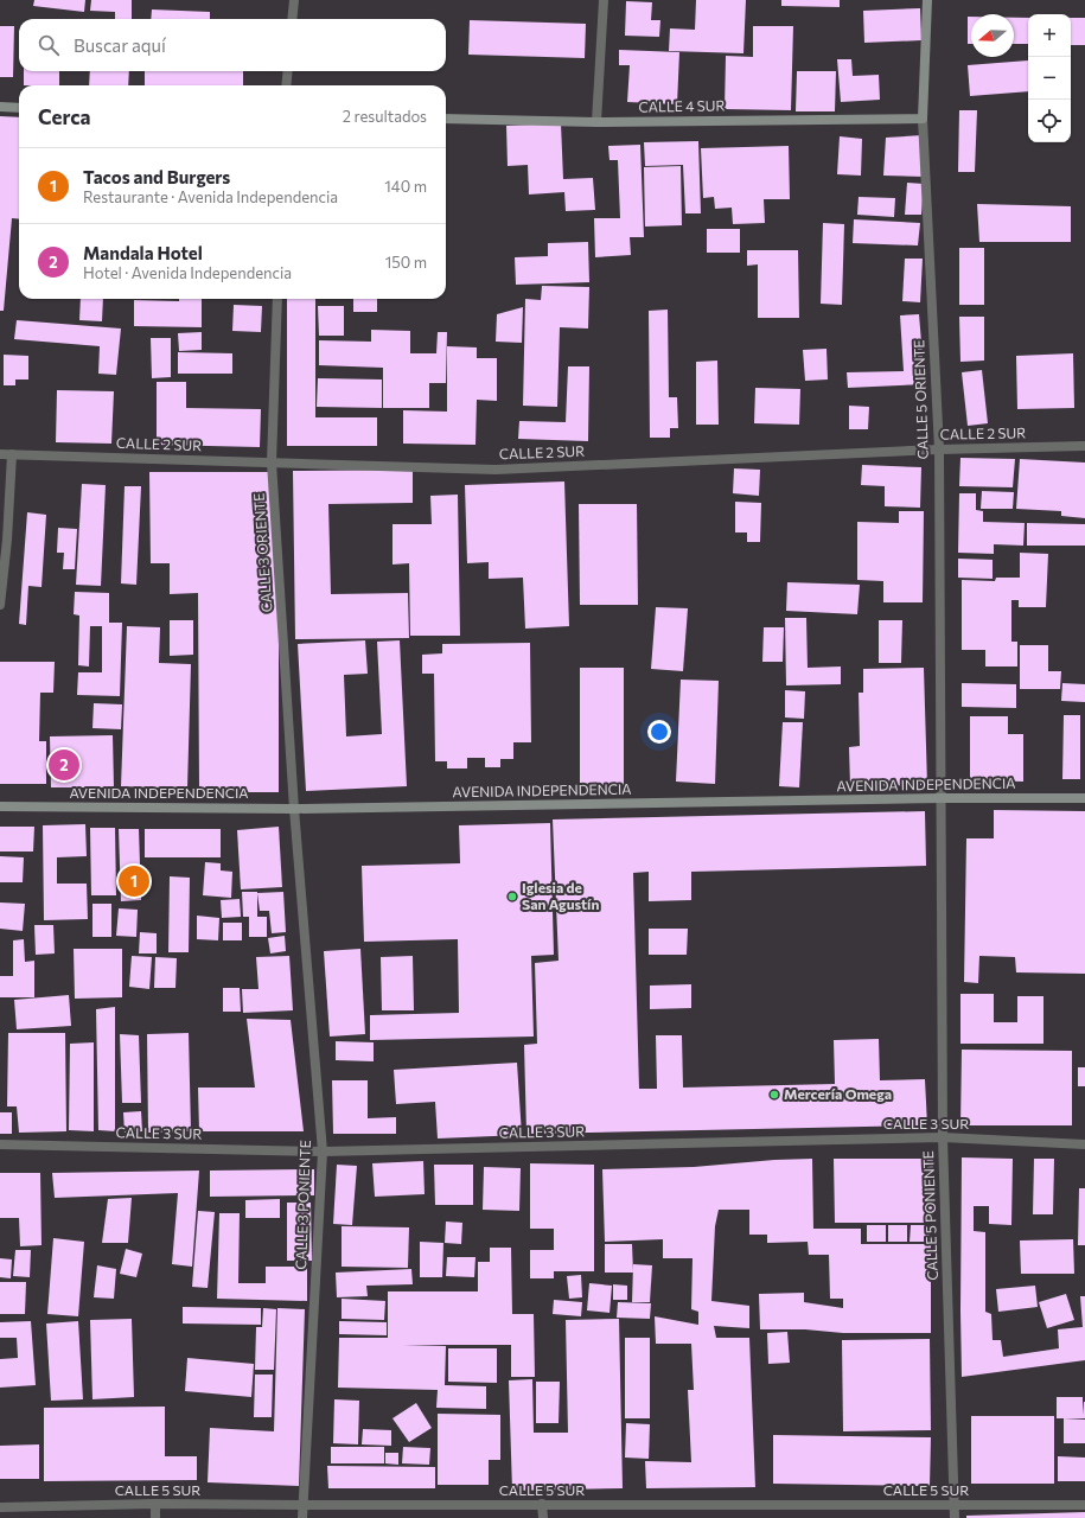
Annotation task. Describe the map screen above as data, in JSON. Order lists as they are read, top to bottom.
{
  "streets": {
    "main road": ["CALLE 4 SUR", "CALLE 5 ORIENTE", "AVENIDA INDEPENDENCIA"],
    "street": [
      "CALLE 2 SUR",
      "CALLE 3 ORIENTE",
      "CALLE 3 SUR",
      "CALLE 3 PONIENTE",
      "CALLE 5 PONIENTE",
      "CALLE 5 SUR"
    ]
  },
  "crossings": [
    ["CALLE 4 SUR", "CALLE 5 ORIENTE"],
    ["CALLE 5 ORIENTE", "CALLE 2 SUR"],
    ["CALLE 5 ORIENTE", "AVENIDA INDEPENDENCIA"],
    ["CALLE 5 ORIENTE", "CALLE 5 PONIENTE"],
    ["CALLE 2 SUR", "CALLE 3 ORIENTE"],
    ["CALLE 3 ORIENTE", "AVENIDA INDEPENDENCIA"],
    ["CALLE 3 ORIENTE", "CALLE 3 PONIENTE"],
    ["AVENIDA INDEPENDENCIA", "CALLE 3 PONIENTE"],
    ["AVENIDA INDEPENDENCIA", "CALLE 5 PONIENTE"],
    ["CALLE 3 SUR", "CALLE 3 PONIENTE"],
    ["CALLE 3 SUR", "CALLE 5 PONIENTE"],
    ["CALLE 3 PONIENTE", "CALLE 5 SUR"],
    ["CALLE 5 PONIENTE", "CALLE 5 SUR"]
  ],
  "places": ["Iglesia de San Agustín", "Mercería Omega"],
  "north": "left",
  "page": {
    "map_buttons": ["+", "−"],
    "search": "Buscar aquí",
    "heading": ["Cerca", "2 resultados"],
    "list": [
      {
        "mark": "1",
        "name": "Tacos and Burgers",
        "note": "Restaurante · Avenida Independencia",
        "value": "140 m"
      },
      {
        "mark": "2",
        "name": "Mandala Hotel",
        "note": "Hotel · Avenida Independencia",
        "value": "150 m"
      }
    ],
    "pins": ["2", "1"]
  }
}
